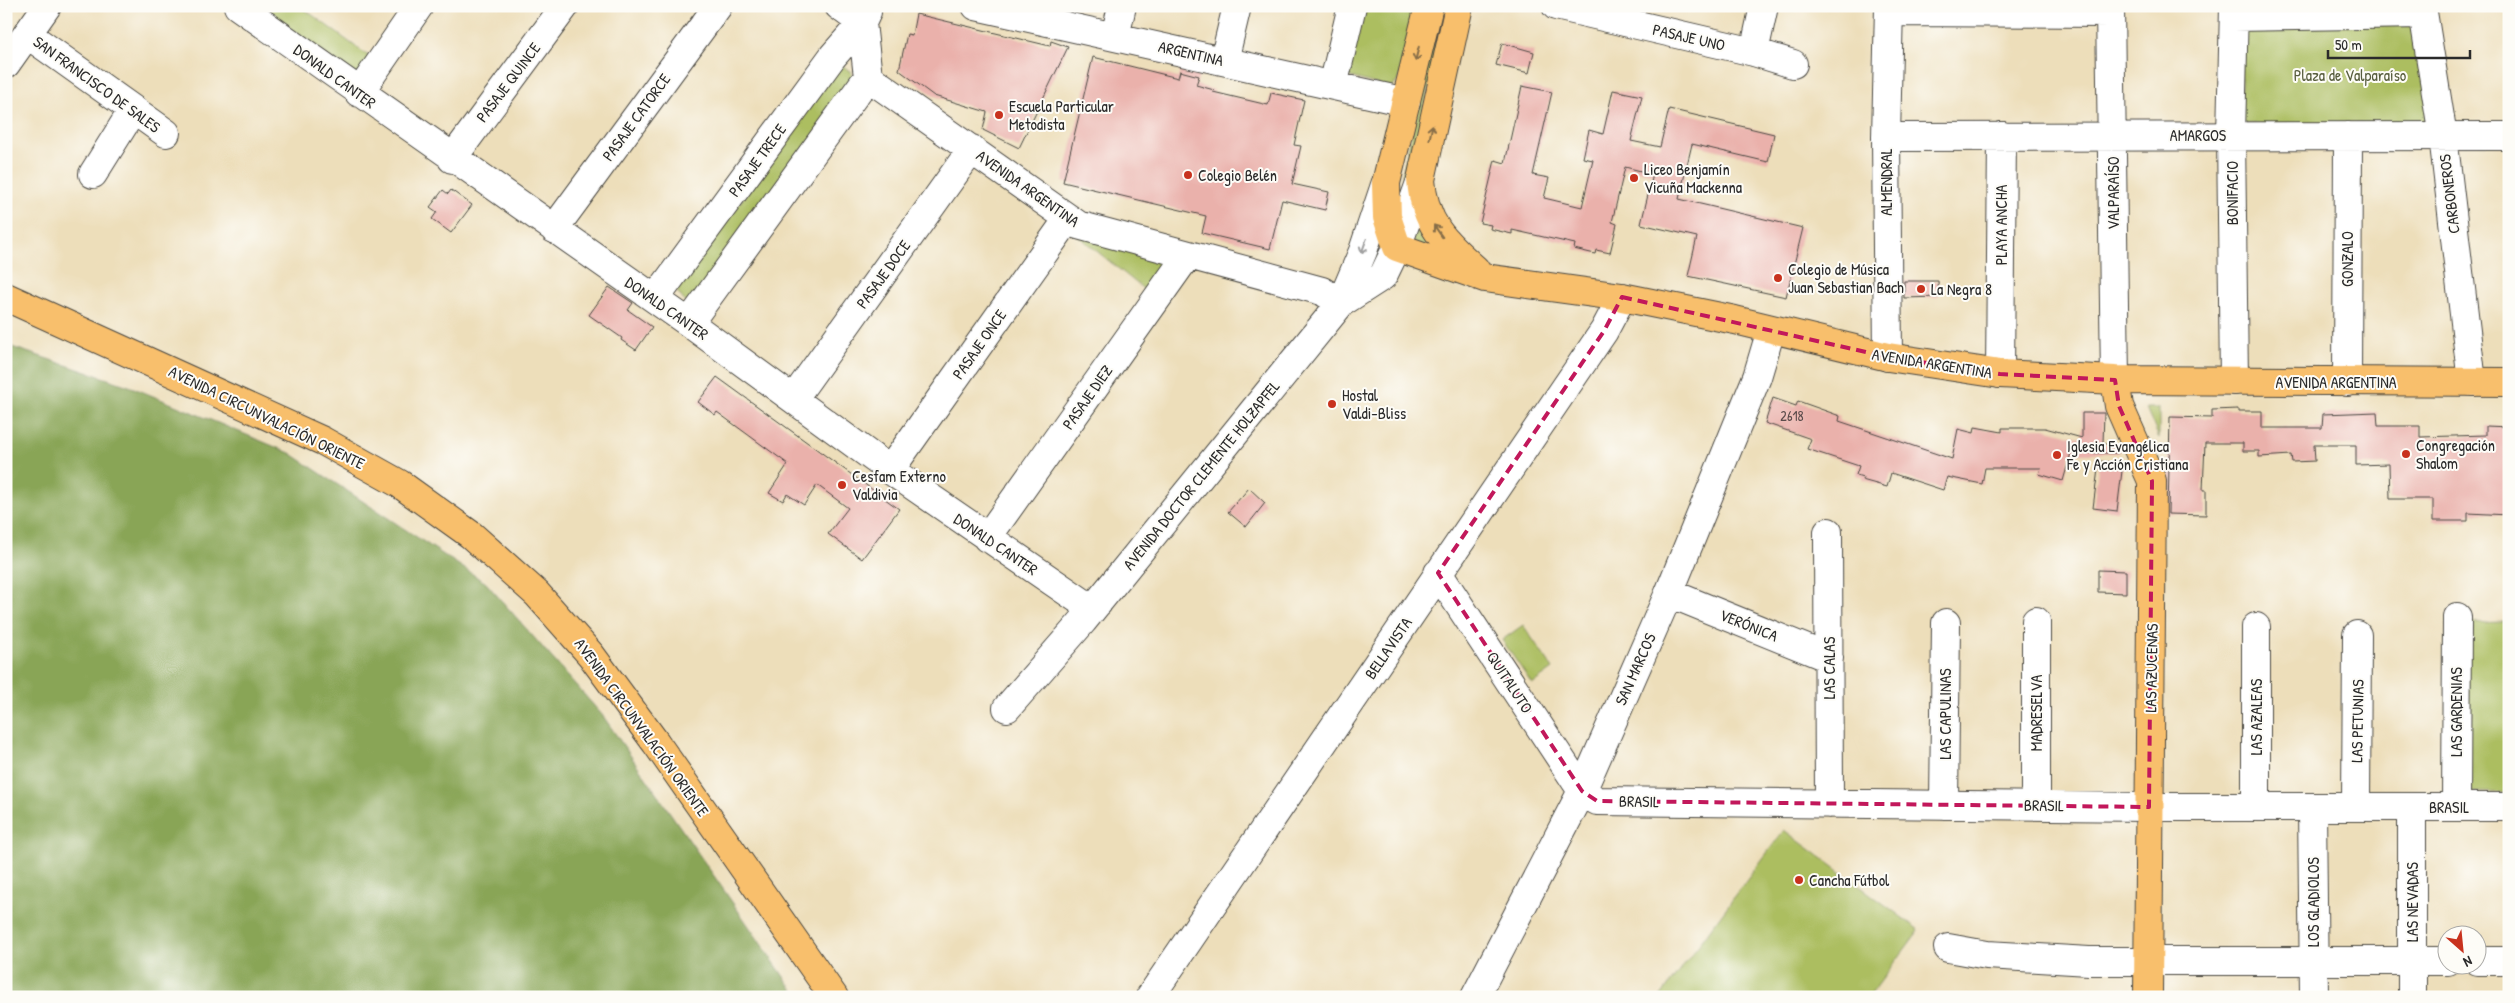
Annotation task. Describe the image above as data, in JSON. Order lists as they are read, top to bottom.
{
  "streets": {
    "main road": [
      "AVENIDA ARGENTINA",
      "AVENIDA CIRCUNVALACIÓN ORIENTE",
      "AVENIDA DOCTOR CLEMENTE HOLZAPFEL",
      "LAS AZUCENAS"
    ],
    "street": [
      "PASAJE UNO",
      "ARGENTINA",
      "DONALD CANTER",
      "PASAJE QUINCE",
      "SAN FRANCISCO DE SALES",
      "PASAJE CATORCE",
      "AMARGOS",
      "PASAJE TRECE",
      "ALMENDRAL",
      "VALPARAÍSO",
      "BONIFACIO",
      "CARBONEROS",
      "PLAYA ANCHA",
      "GONZALO",
      "PASAJE DOCE",
      "PASAJE ONCE",
      "PASAJE DIEZ",
      "VERÓNICA",
      "BELLAVISTA",
      "LAS CALAS",
      "SAN MARCOS",
      "QUITALUTO",
      "LAS GARDENIAS",
      "MADRESELVA",
      "LAS CAPULINAS",
      "LAS AZALEAS",
      "LAS PETUNIAS",
      "BRASIL",
      "LOS GLADIOLOS",
      "LAS NEVADAS"
    ]
  },
  "crossings": [
    ["DONALD CANTER", "PASAJE QUINCE"],
    ["DONALD CANTER", "PASAJE CATORCE"],
    ["DONALD CANTER", "PASAJE TRECE"],
    ["DONALD CANTER", "PASAJE DOCE"],
    ["DONALD CANTER", "PASAJE ONCE"],
    ["DONALD CANTER", "PASAJE DIEZ"],
    ["DONALD CANTER", "AVENIDA DOCTOR CLEMENTE HOLZAPFEL"],
    ["AMARGOS", "ALMENDRAL"],
    ["AMARGOS", "VALPARAÍSO"],
    ["AMARGOS", "BONIFACIO"],
    ["AMARGOS", "CARBONEROS"],
    ["AMARGOS", "PLAYA ANCHA"],
    ["AMARGOS", "GONZALO"],
    ["ALMENDRAL", "AVENIDA ARGENTINA"],
    ["AVENIDA ARGENTINA", "VALPARAÍSO"],
    ["AVENIDA ARGENTINA", "BONIFACIO"],
    ["AVENIDA ARGENTINA", "CARBONEROS"],
    ["AVENIDA ARGENTINA", "PLAYA ANCHA"],
    ["AVENIDA ARGENTINA", "GONZALO"],
    ["AVENIDA ARGENTINA", "PASAJE DOCE"],
    ["AVENIDA ARGENTINA", "PASAJE ONCE"],
    ["AVENIDA ARGENTINA", "PASAJE DIEZ"],
    ["AVENIDA ARGENTINA", "AVENIDA DOCTOR CLEMENTE HOLZAPFEL"],
    ["AVENIDA ARGENTINA", "BELLAVISTA"],
    ["AVENIDA ARGENTINA", "LAS AZUCENAS"],
    ["AVENIDA ARGENTINA", "SAN MARCOS"],
    ["VALPARAÍSO", "LAS AZUCENAS"],
    ["VERÓNICA", "LAS CALAS"],
    ["VERÓNICA", "SAN MARCOS"],
    ["BELLAVISTA", "QUITALUTO"],
    ["LAS CALAS", "BRASIL"],
    ["LAS AZUCENAS", "BRASIL"],
    ["SAN MARCOS", "QUITALUTO"],
    ["SAN MARCOS", "BRASIL"],
    ["QUITALUTO", "BRASIL"],
    ["LAS GARDENIAS", "BRASIL"],
    ["MADRESELVA", "BRASIL"],
    ["LAS CAPULINAS", "BRASIL"],
    ["LAS AZALEAS", "BRASIL"],
    ["LAS PETUNIAS", "BRASIL"],
    ["BRASIL", "LOS GLADIOLOS"],
    ["BRASIL", "LAS NEVADAS"]
  ],
  "parks": ["Plaza de Valparaíso"],
  "places": [
    "Escuela Particular Metodista",
    "Colegio Belén",
    "Liceo Benjamín Vicuña Mackenna",
    "Colegio de Música Juan Sebastian Bach",
    "La Negra 8",
    "Hostal Valdi-Bliss",
    "Congregación Shalom",
    "Iglesia Evangélica Fe y Acción Cristiana",
    "Cesfam Externo Valdivia",
    "Cancha Fútbol"
  ],
  "house_numbers": ["2618"],
  "scale_bar": "50 m",
  "north": "bottom right"
}
